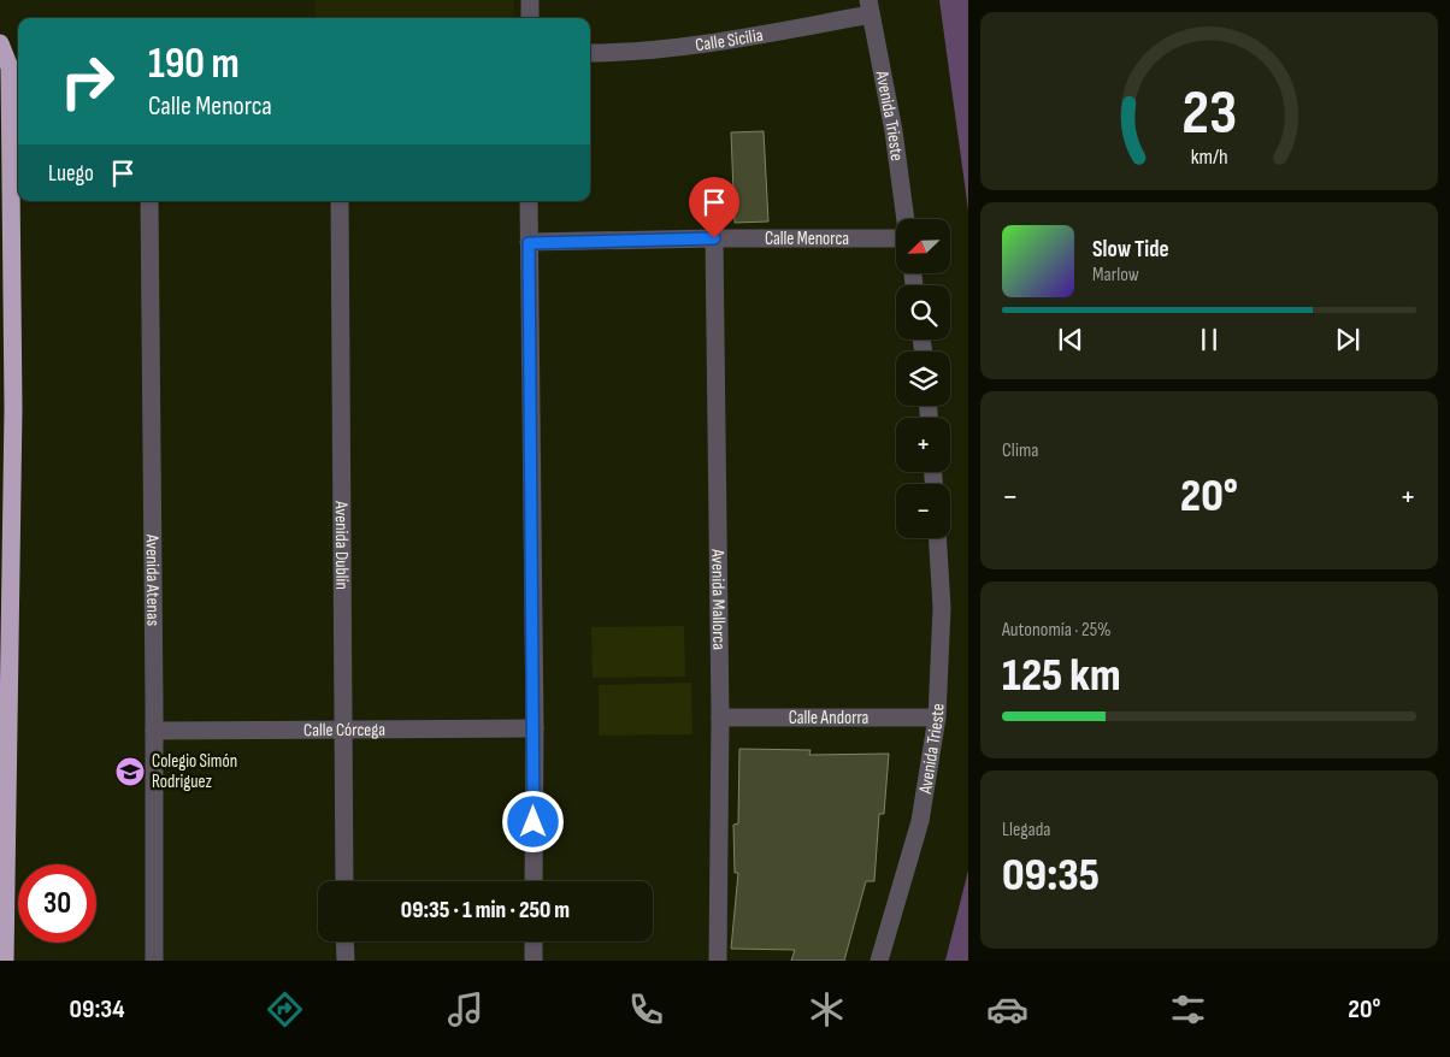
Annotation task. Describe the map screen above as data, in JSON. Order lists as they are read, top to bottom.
{
  "streets": {
    "street": [
      "Calle Sicilia",
      "Avenida Trieste",
      "Calle Menorca",
      "Avenida Dublín",
      "Avenida Atenas",
      "Avenida Mallorca",
      "Calle Andorra",
      "Calle Córcega"
    ]
  },
  "crossings": [
    ["Calle Sicilia", "Avenida Trieste"],
    ["Avenida Trieste", "Calle Andorra"],
    ["Calle Menorca", "Avenida Mallorca"],
    ["Avenida Dublín", "Calle Córcega"],
    ["Avenida Atenas", "Calle Córcega"],
    ["Avenida Mallorca", "Calle Andorra"]
  ],
  "places": {
    "school or university": ["Colegio Simón Rodriguez"]
  },
  "north": "bottom left",
  "page": {
    "turn": ["190 m", "Calle Menorca"],
    "then": "Luego",
    "map_buttons": ["+", "−"],
    "song": ["Slow Tide", "Marlow"],
    "tile": [
      "Clima",
      ["Autonomía · 25%", "125 km"],
      ["Llegada", "09:35"]
    ],
    "heat": ["−", "20°", "+"],
    "limit": "30",
    "trip": "09:35 · 1 min · 250 m",
    "tabs": ["09:34", "20°"],
    "gauge": ["23", "km/h"]
  }
}
